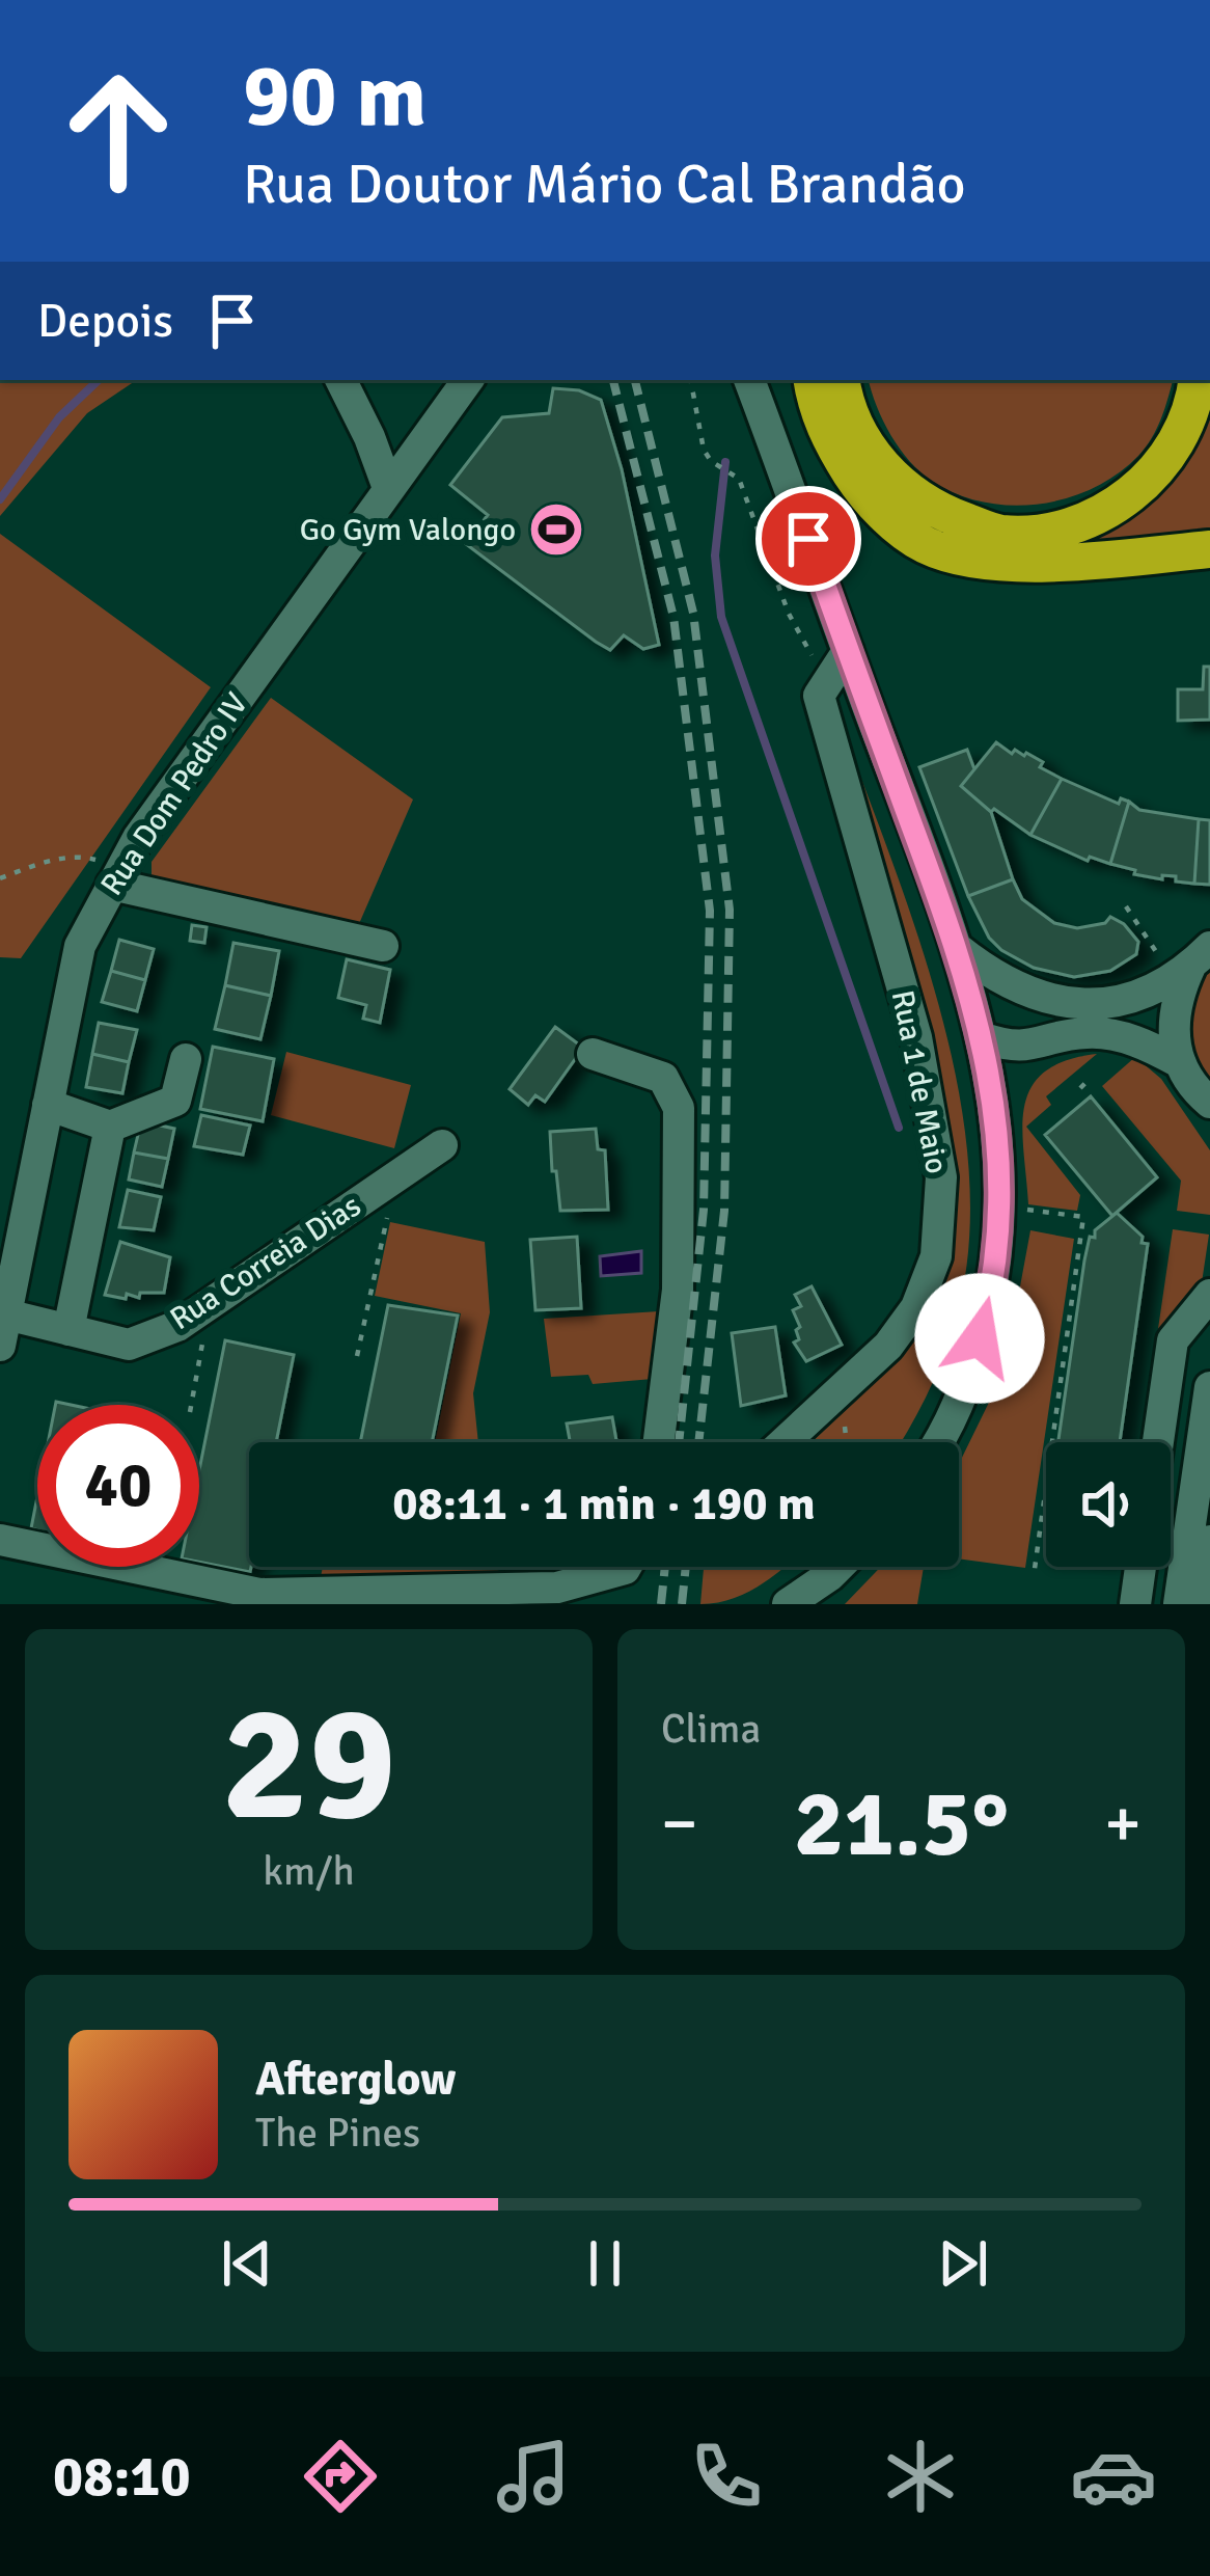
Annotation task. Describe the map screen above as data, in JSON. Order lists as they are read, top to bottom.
{
  "streets": {
    "street": ["Rua Dom Pedro IV", "Rua 1 de Maio", "Rua Correia Dias"]
  },
  "crossings": [
    ["Rua Dom Pedro IV", "Rua Correia Dias"]
  ],
  "places": {
    "sports": ["Go Gym Valongo"]
  },
  "page": {
    "turn": ["90 m", "Rua Doutor Mário Cal Brandão"],
    "then": "Depois",
    "limit": "40",
    "trip": "08:11 · 1 min · 190 m",
    "tile": [
      ["29", "km/h"],
      "Clima"
    ],
    "heat": ["−", "21.5°", "+"],
    "song": ["Afterglow", "The Pines"],
    "tabs": "08:10"
  }
}
